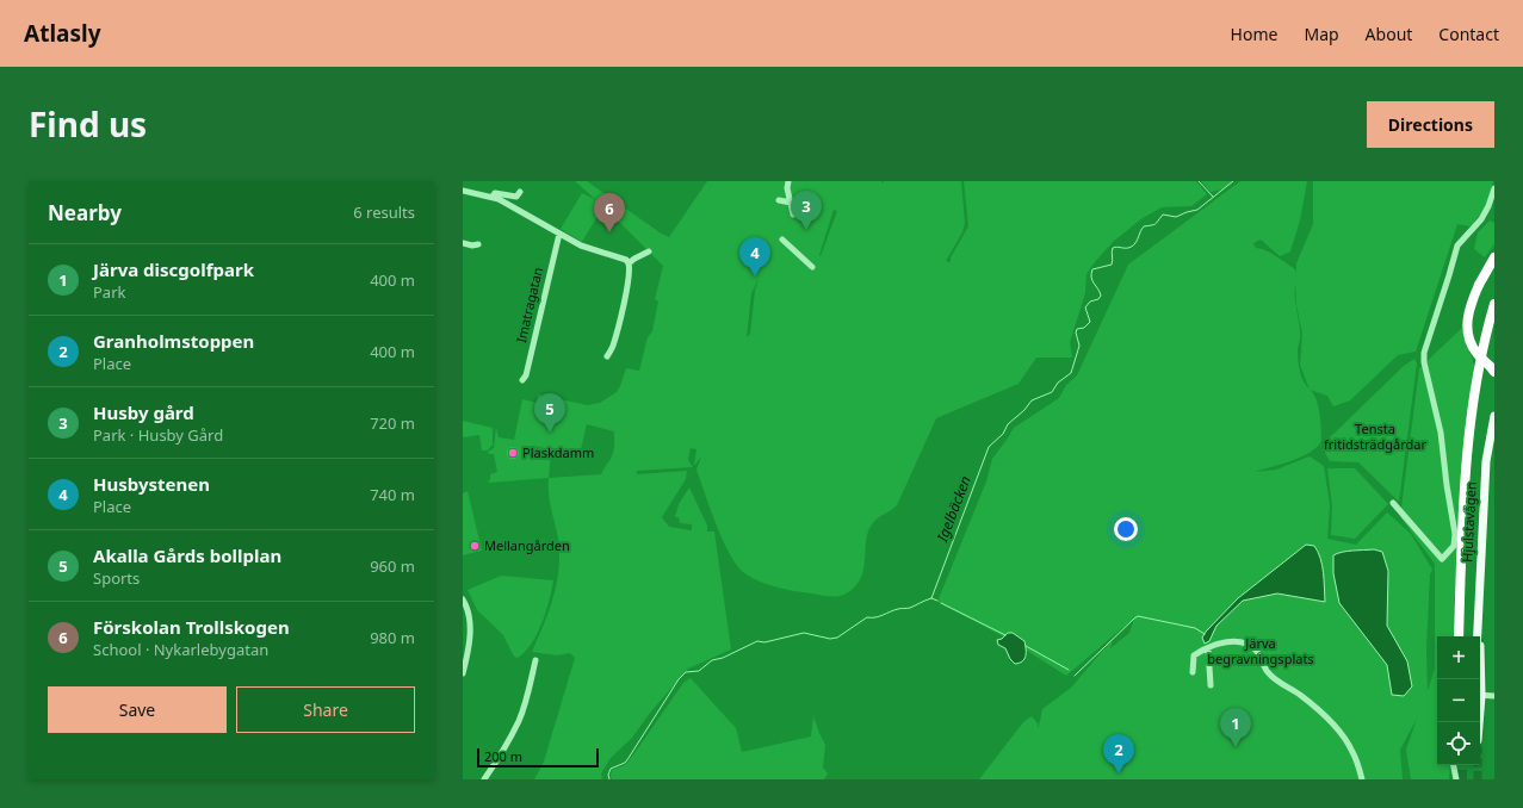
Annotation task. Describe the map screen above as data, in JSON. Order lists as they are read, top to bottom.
{
  "streets": {
    "main road": ["Hjulstavägen"],
    "street": ["Imatragatan"]
  },
  "water": ["Igelbäcken"],
  "parks": ["Tensta fritidsträdgårdar", "Järva begravningsplats"],
  "places": ["Plaskdamm", "Mellangården"],
  "scale_bar": "200 m",
  "page": {
    "header": "Atlasly",
    "nav": [
      "Home",
      "Map",
      "About",
      "Contact"
    ],
    "title": "Find us",
    "buttons": [
      "Directions",
      ["Save", "Share"]
    ],
    "heading": ["Nearby", "6 results"],
    "pins": [
      "3",
      "6",
      "4",
      "5",
      "1",
      "2"
    ],
    "list": [
      {
        "mark": "1",
        "name": "Järva discgolfpark",
        "note": "Park",
        "value": "400 m"
      },
      {
        "mark": "2",
        "name": "Granholmstoppen",
        "note": "Place",
        "value": "400 m"
      },
      {
        "mark": "3",
        "name": "Husby gård",
        "note": "Park · Husby Gård",
        "value": "720 m"
      },
      {
        "mark": "4",
        "name": "Husbystenen",
        "note": "Place",
        "value": "740 m"
      },
      {
        "mark": "5",
        "name": "Akalla Gårds bollplan",
        "note": "Sports",
        "value": "960 m"
      },
      {
        "mark": "6",
        "name": "Förskolan Trollskogen",
        "note": "School · Nykarlebygatan",
        "value": "980 m"
      }
    ],
    "map_buttons": ["+", "−"],
    "scale": "200 m"
  }
}
